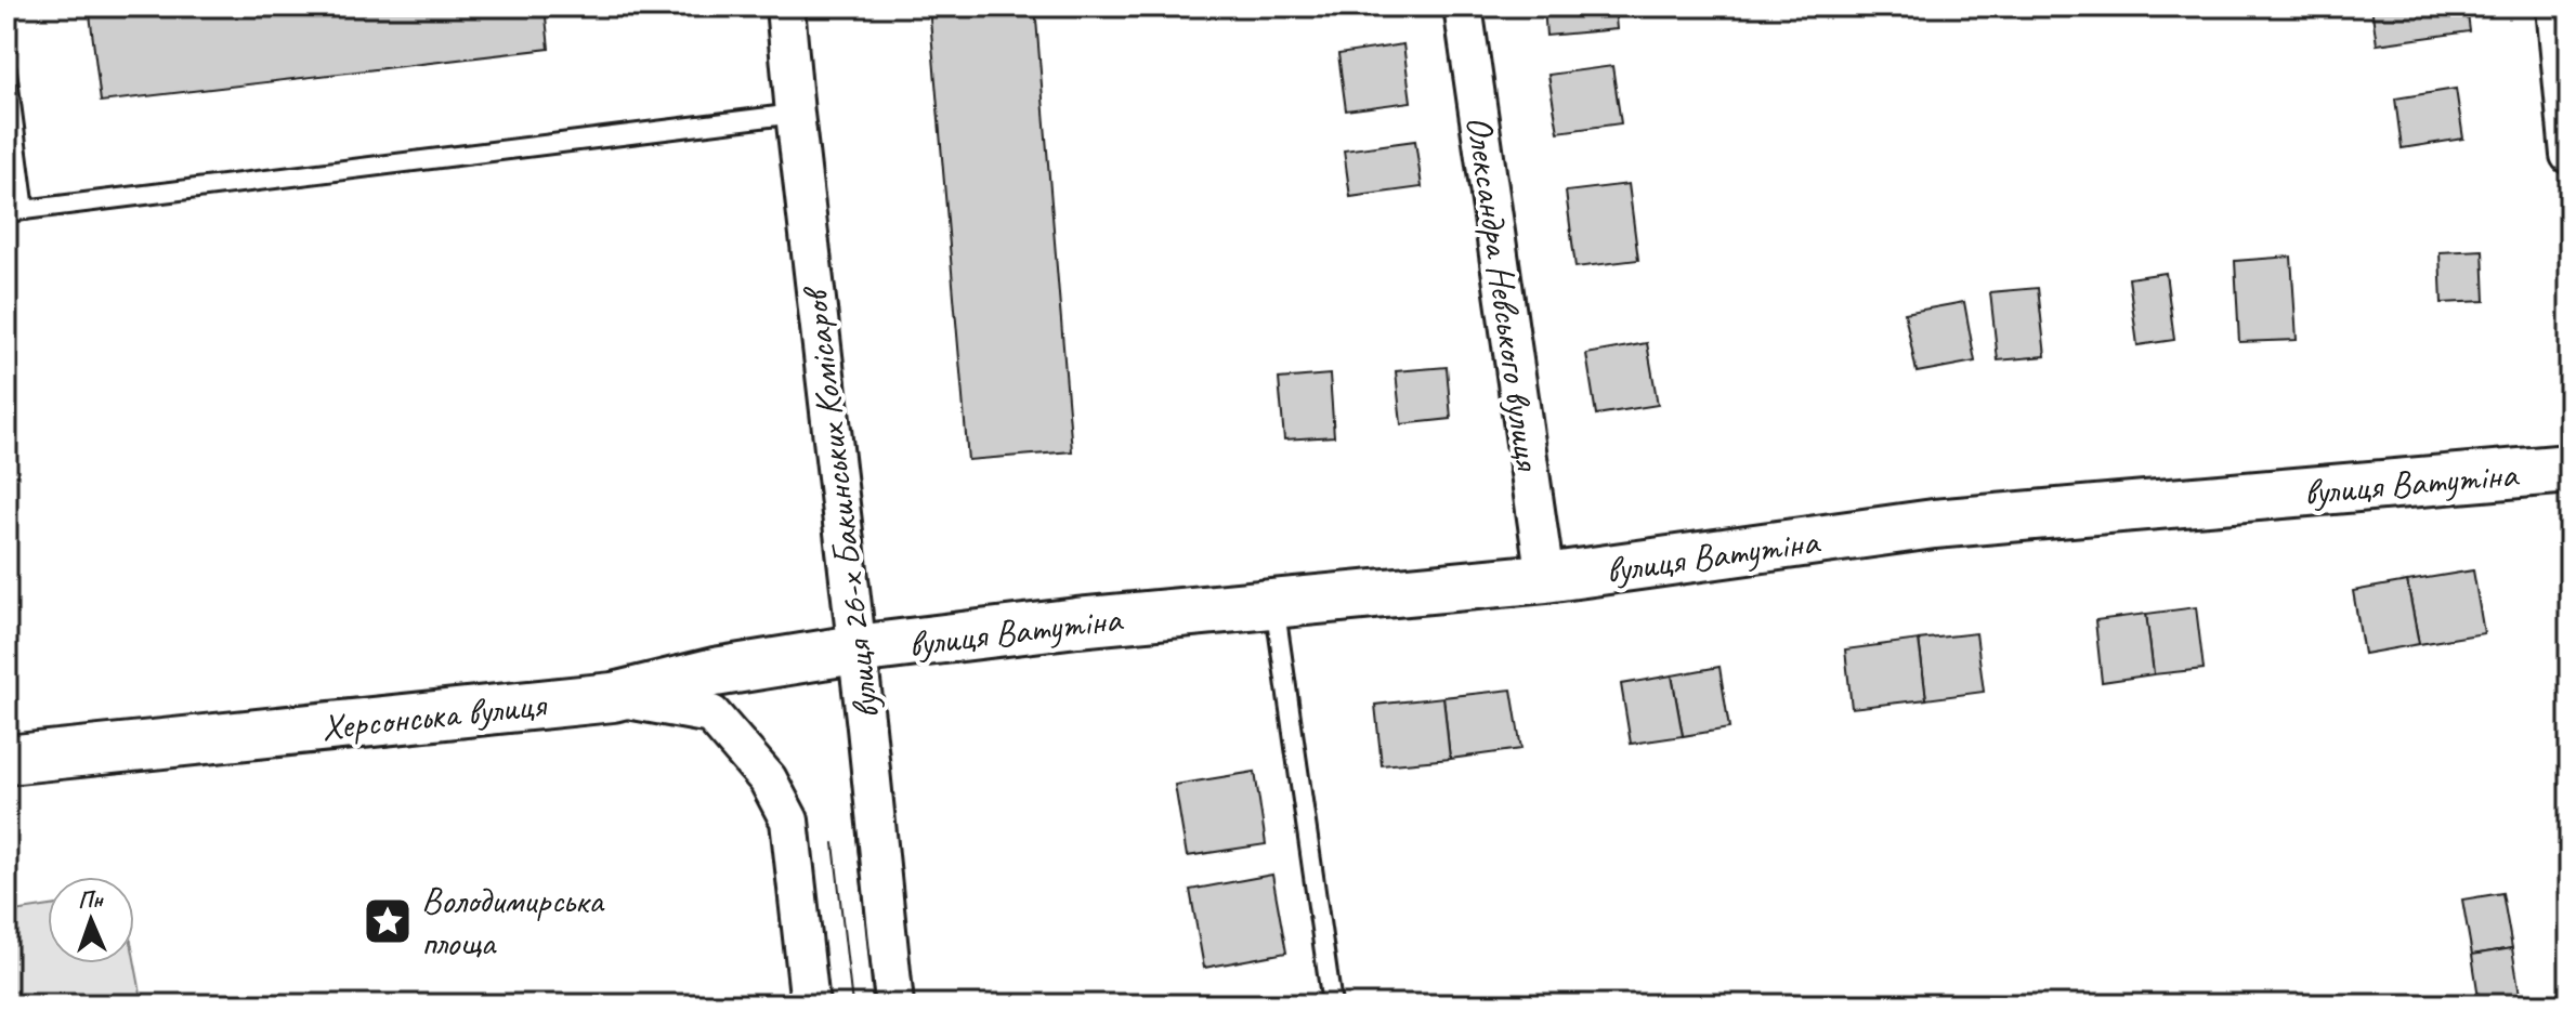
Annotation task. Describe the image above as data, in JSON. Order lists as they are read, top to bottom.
{
  "streets": {
    "street": [
      "Олександра Невського вулиця",
      "вулиця Ватутіна",
      "вулиця 26-х Бакинських Комісаров",
      "Херсонська вулиця"
    ]
  },
  "crossings": [
    ["Олександра Невського вулиця", "вулиця Ватутіна"],
    ["вулиця Ватутіна", "вулиця 26-х Бакинських Комісаров"],
    ["вулиця Ватутіна", "Херсонська вулиця"],
    ["вулиця 26-х Бакинських Комісаров", "Херсонська вулиця"]
  ],
  "places": {
    "place": ["Володимирська площа"]
  },
  "north": "top"
}
